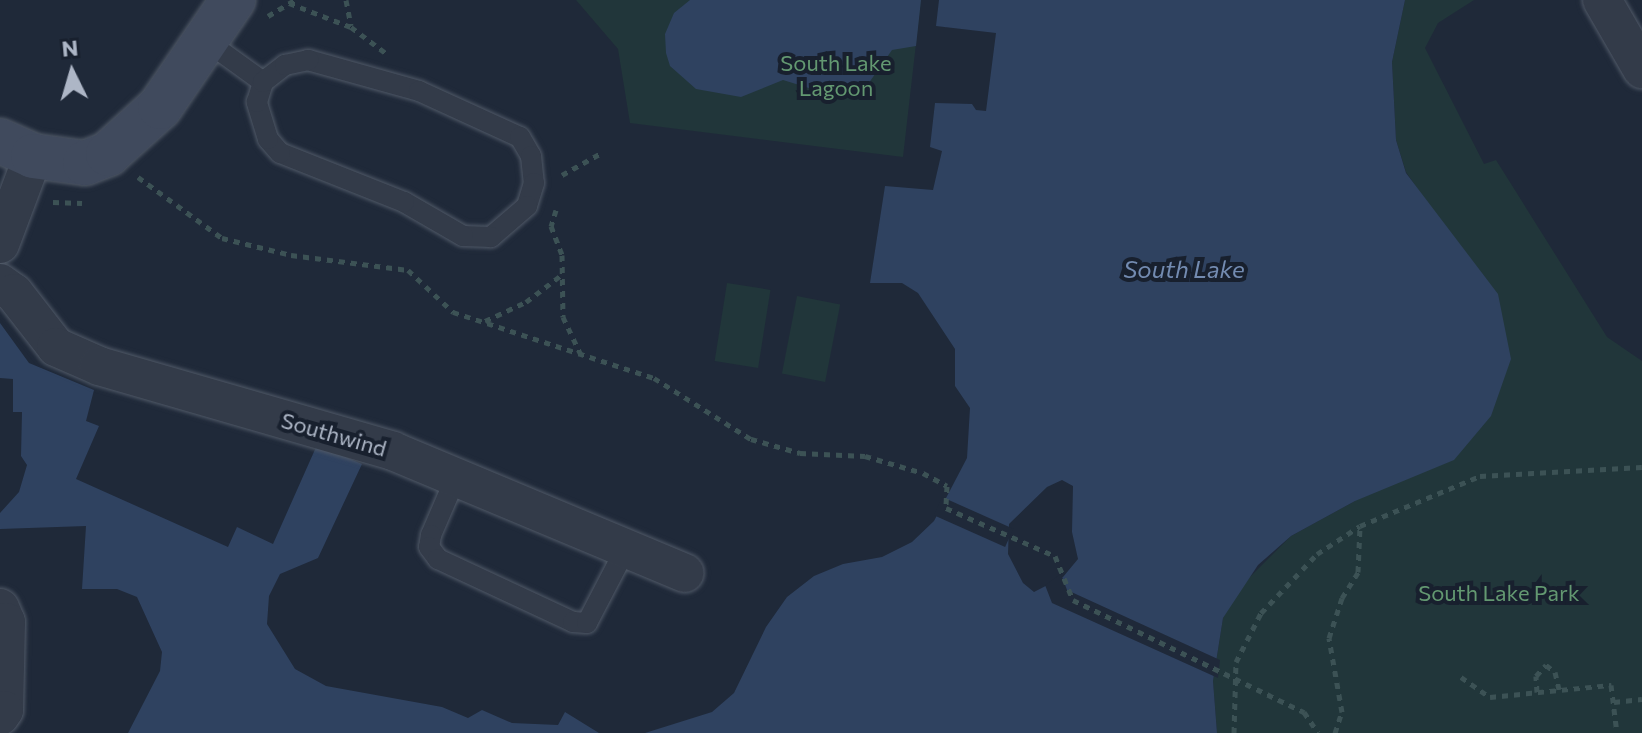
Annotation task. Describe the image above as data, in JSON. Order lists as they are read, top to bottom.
{
  "streets": {
    "street": ["Southwind"]
  },
  "water": ["South Lake"],
  "parks": ["South Lake Lagoon", "South Lake Park"],
  "north": "top"
}
